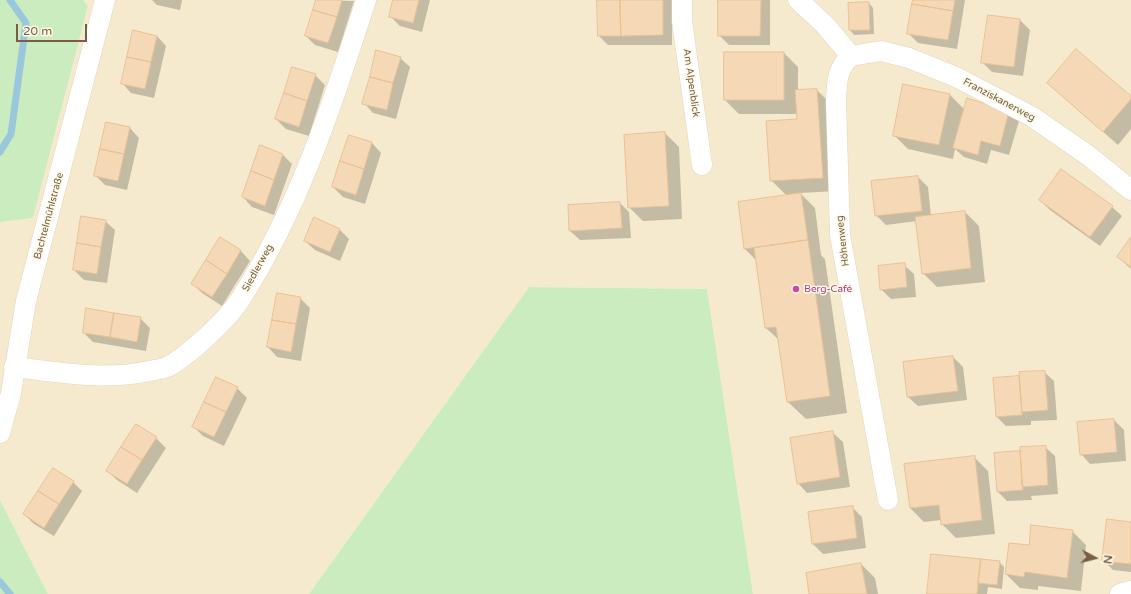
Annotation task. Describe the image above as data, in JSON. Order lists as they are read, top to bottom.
{
  "streets": {
    "street": [
      "Am Alpenblick",
      "Franziskanerweg",
      "Bachtelmühlstraße",
      "Höhenweg",
      "Siedlerweg"
    ]
  },
  "crossings": [
    ["Franziskanerweg", "Höhenweg"],
    ["Bachtelmühlstraße", "Siedlerweg"]
  ],
  "places": ["Berg-Café"],
  "scale_bar": "20 m",
  "north": "right"
}
